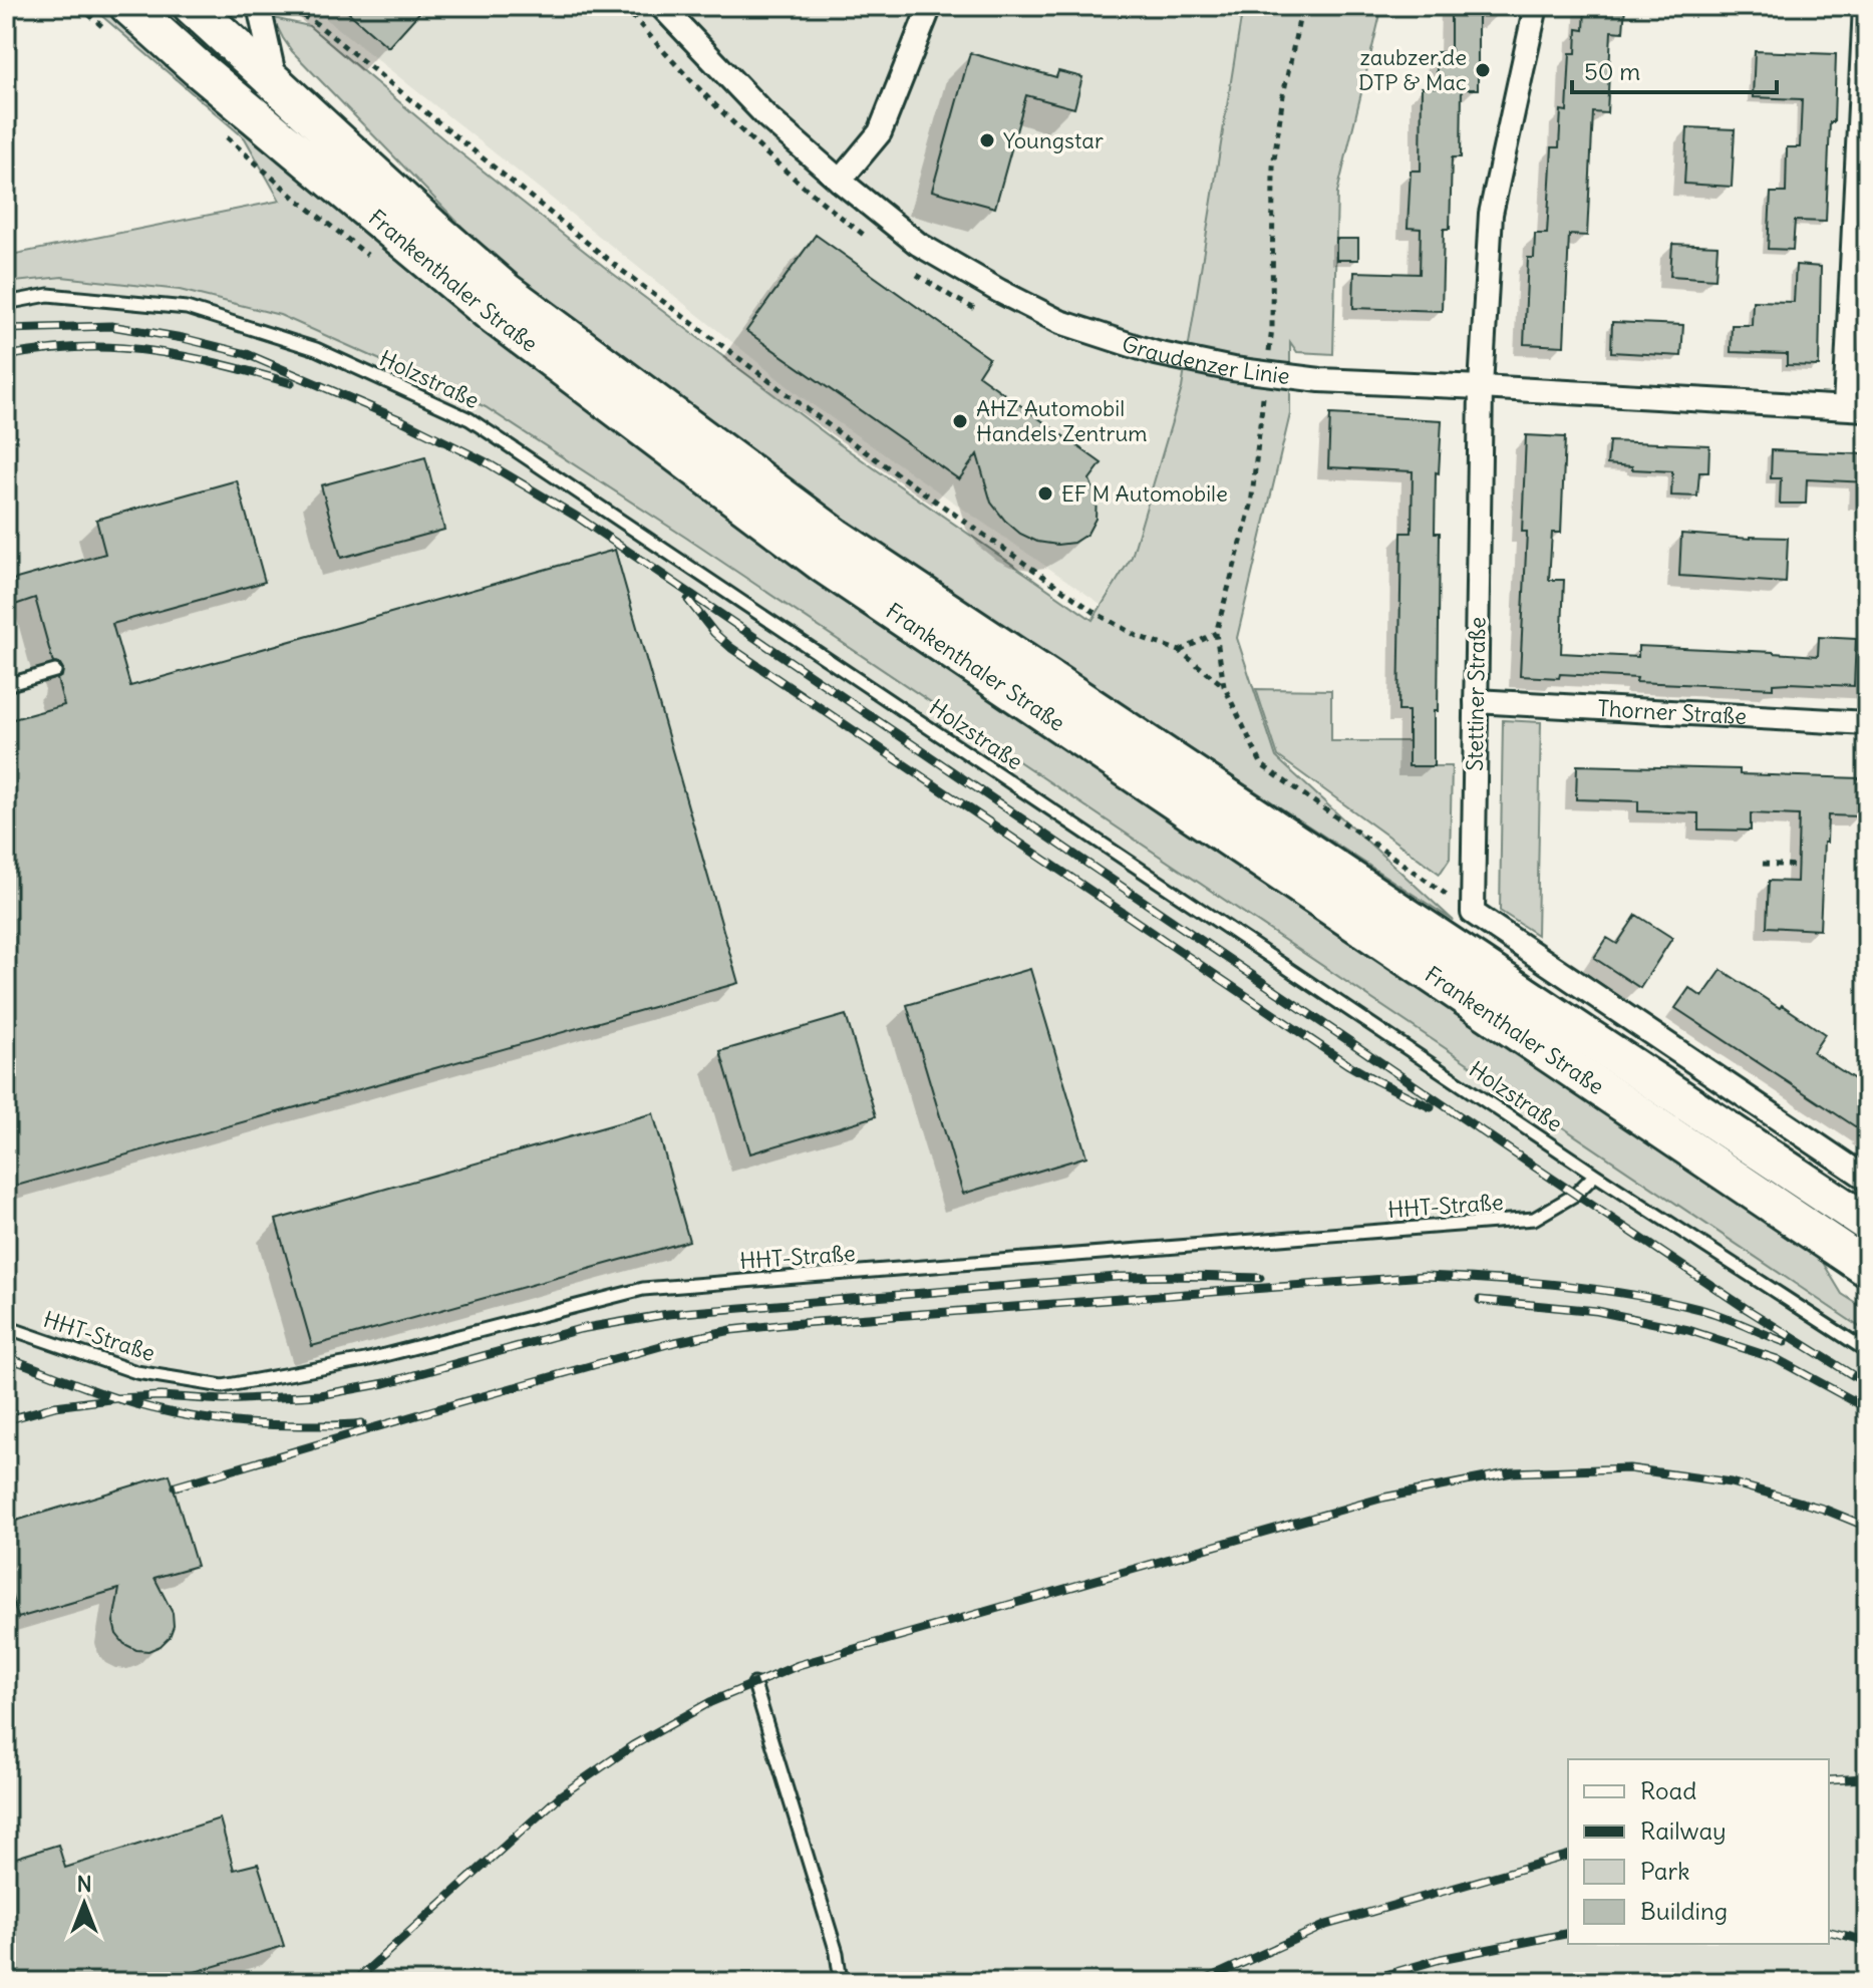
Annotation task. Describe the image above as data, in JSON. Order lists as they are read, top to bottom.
{
  "streets": {
    "main road": ["Frankenthaler Straße"],
    "street": ["Graudenzer Linie", "Stettiner Straße", "Thorner Straße"],
    "lane": ["Holzstraße", "HHT-Straße"]
  },
  "crossings": [
    ["Graudenzer Linie", "Stettiner Straße"],
    ["Holzstraße", "HHT-Straße"],
    ["Stettiner Straße", "Thorner Straße"]
  ],
  "places": [
    "zaubzer.de DTP & Mac",
    "Youngstar",
    "AHZ Automobil Handels Zentrum",
    "EF M Automobile"
  ],
  "legend": [
    "Road",
    "Railway",
    "Park",
    "Building"
  ],
  "scale_bar": "50 m",
  "north": "top"
}
